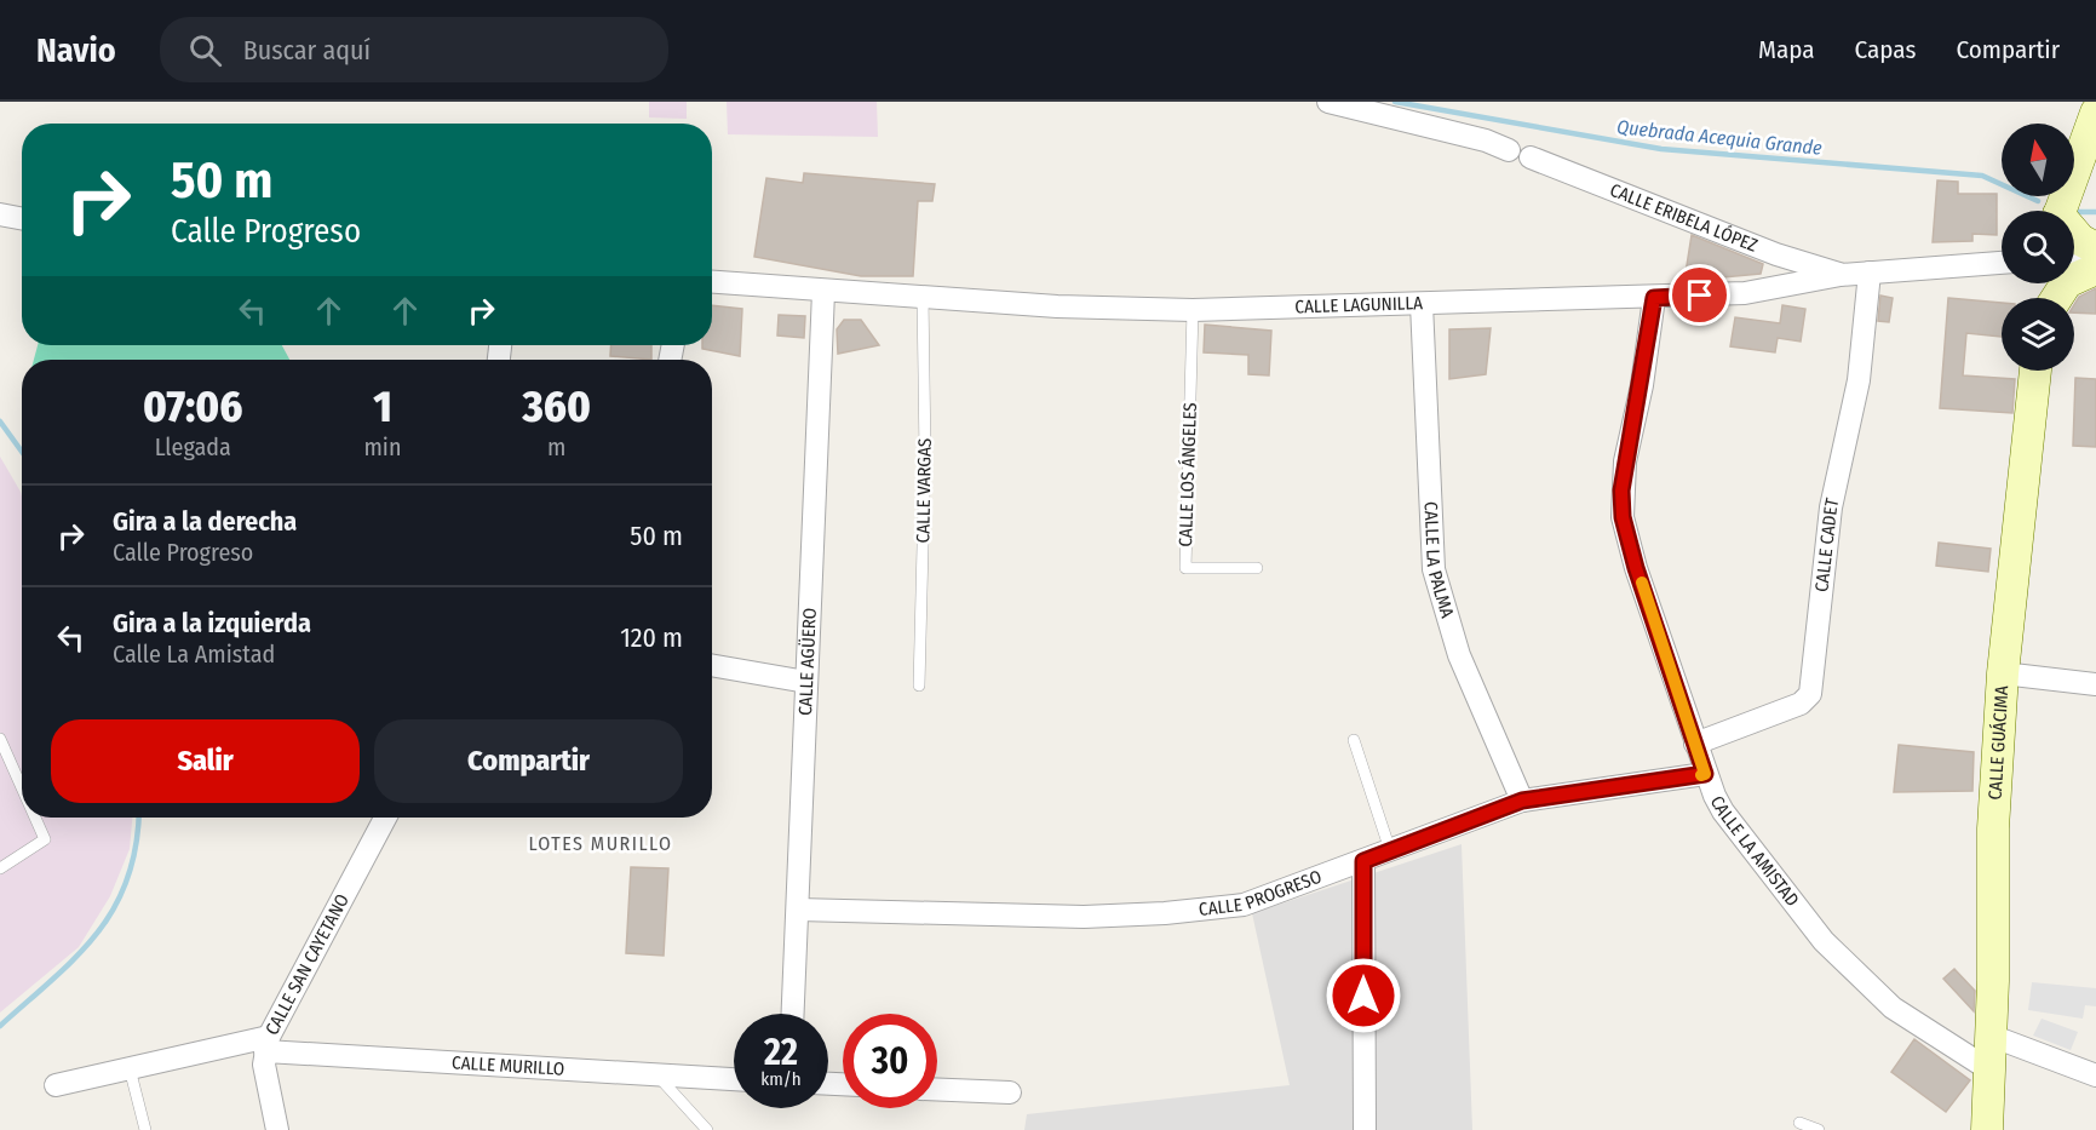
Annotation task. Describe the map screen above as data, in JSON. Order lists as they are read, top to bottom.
{
  "streets": {
    "main road": ["CALLE GUÁCIMA"],
    "street": [
      "CALLE ERIBELA LÓPEZ",
      "CALLE LAGUNILLA",
      "CALLE CADET",
      "CALLE LA PALMA",
      "CALLE AGÜERO",
      "CALLE LA AMISTAD",
      "CALLE PROGRESO",
      "CALLE SAN CAYETANO",
      "CALLE MURILLO"
    ],
    "lane": ["CALLE LOS ÁNGELES", "CALLE VARGAS"]
  },
  "crossings": [
    ["CALLE ERIBELA LÓPEZ", "CALLE LAGUNILLA"],
    ["CALLE LAGUNILLA", "CALLE LOS ÁNGELES"],
    ["CALLE LAGUNILLA", "CALLE VARGAS"],
    ["CALLE LAGUNILLA", "CALLE CADET"],
    ["CALLE LAGUNILLA", "CALLE LA PALMA"],
    ["CALLE LAGUNILLA", "CALLE AGÜERO"],
    ["CALLE LAGUNILLA", "CALLE LA AMISTAD"],
    ["CALLE CADET", "CALLE LA AMISTAD"],
    ["CALLE LA PALMA", "CALLE PROGRESO"],
    ["CALLE AGÜERO", "CALLE PROGRESO"],
    ["CALLE GUÁCIMA", "CALLE LA AMISTAD"],
    ["CALLE LA AMISTAD", "CALLE PROGRESO"],
    ["CALLE SAN CAYETANO", "CALLE MURILLO"]
  ],
  "districts": ["LOTES MURILLO"],
  "water": ["Quebrada Acequia Grande"],
  "north": "top",
  "page": {
    "header": "Navio",
    "search": "Buscar aquí",
    "nav": ["Mapa", "Capas", "Compartir"],
    "turn": ["50 m", "Calle Progreso"],
    "eta": [
      "07:06",
      "Llegada",
      "1",
      "min",
      "360",
      "m"
    ],
    "list": [
      {
        "name": "Gira a la derecha",
        "note": "Calle Progreso",
        "value": "50 m"
      },
      {
        "name": "Gira a la izquierda",
        "note": "Calle La Amistad",
        "value": "120 m"
      }
    ],
    "buttons": ["Salir", "Compartir"],
    "speed": "22 km/h",
    "limit": "30"
  }
}
